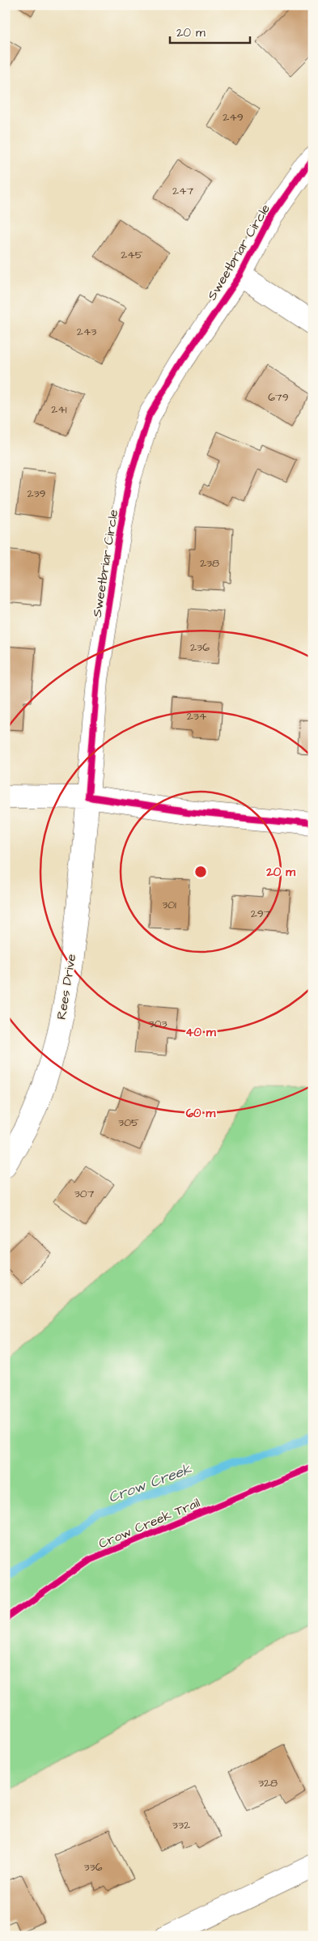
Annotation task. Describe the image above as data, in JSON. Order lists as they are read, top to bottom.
{
  "streets": {
    "street": ["Sweetbriar Circle", "Rees Drive"],
    "cycle path": ["Crow Creek Trail"]
  },
  "crossings": [
    ["Sweetbriar Circle", "Rees Drive"]
  ],
  "water": ["Crow Creek"],
  "house_numbers": [
    "249",
    "247",
    "245",
    "243",
    "679",
    "241",
    "239",
    "238",
    "236",
    "234",
    "301",
    "297",
    "303",
    "305",
    "307",
    "328",
    "332",
    "336"
  ],
  "scale_bar": "20 m",
  "rings": ["20 m", "40 m", "60 m"]
}
